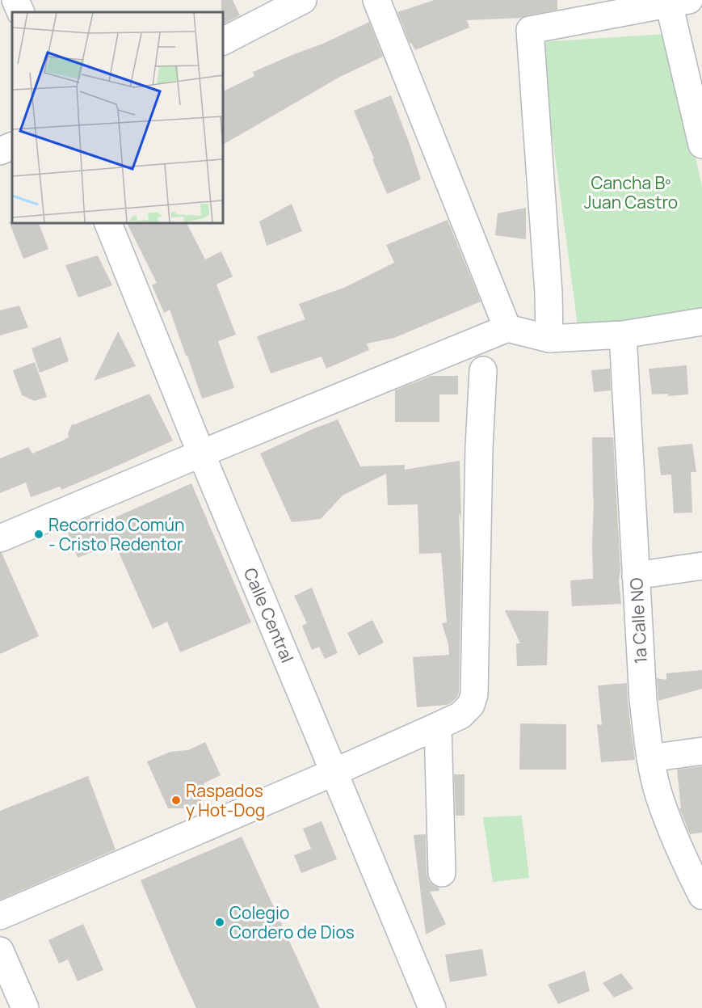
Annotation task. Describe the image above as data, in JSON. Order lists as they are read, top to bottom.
{
  "streets": {
    "street": ["Calle Central", "1a Calle NO"]
  },
  "parks": ["Cancha Bº Juan Castro"],
  "places": ["Recorrido Común - Cristo Redentor", "Raspados y Hot-Dog", "Colegio Cordero de Dios"]
}
